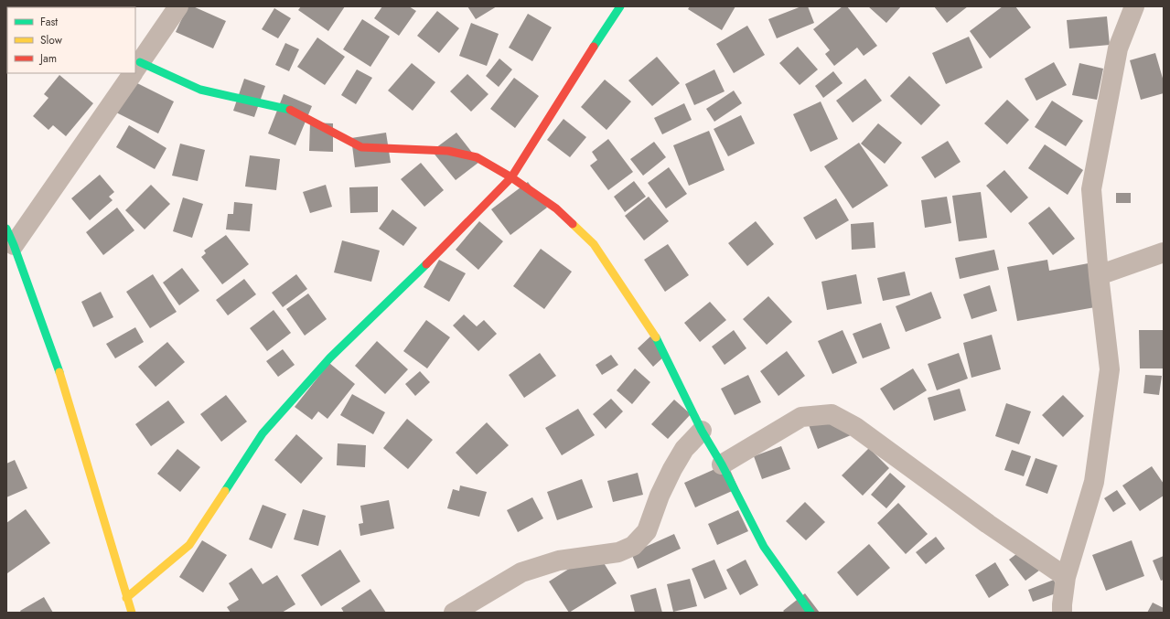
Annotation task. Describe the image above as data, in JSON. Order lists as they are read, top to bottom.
{
  "legend": ["Fast", "Slow", "Jam"]
}
